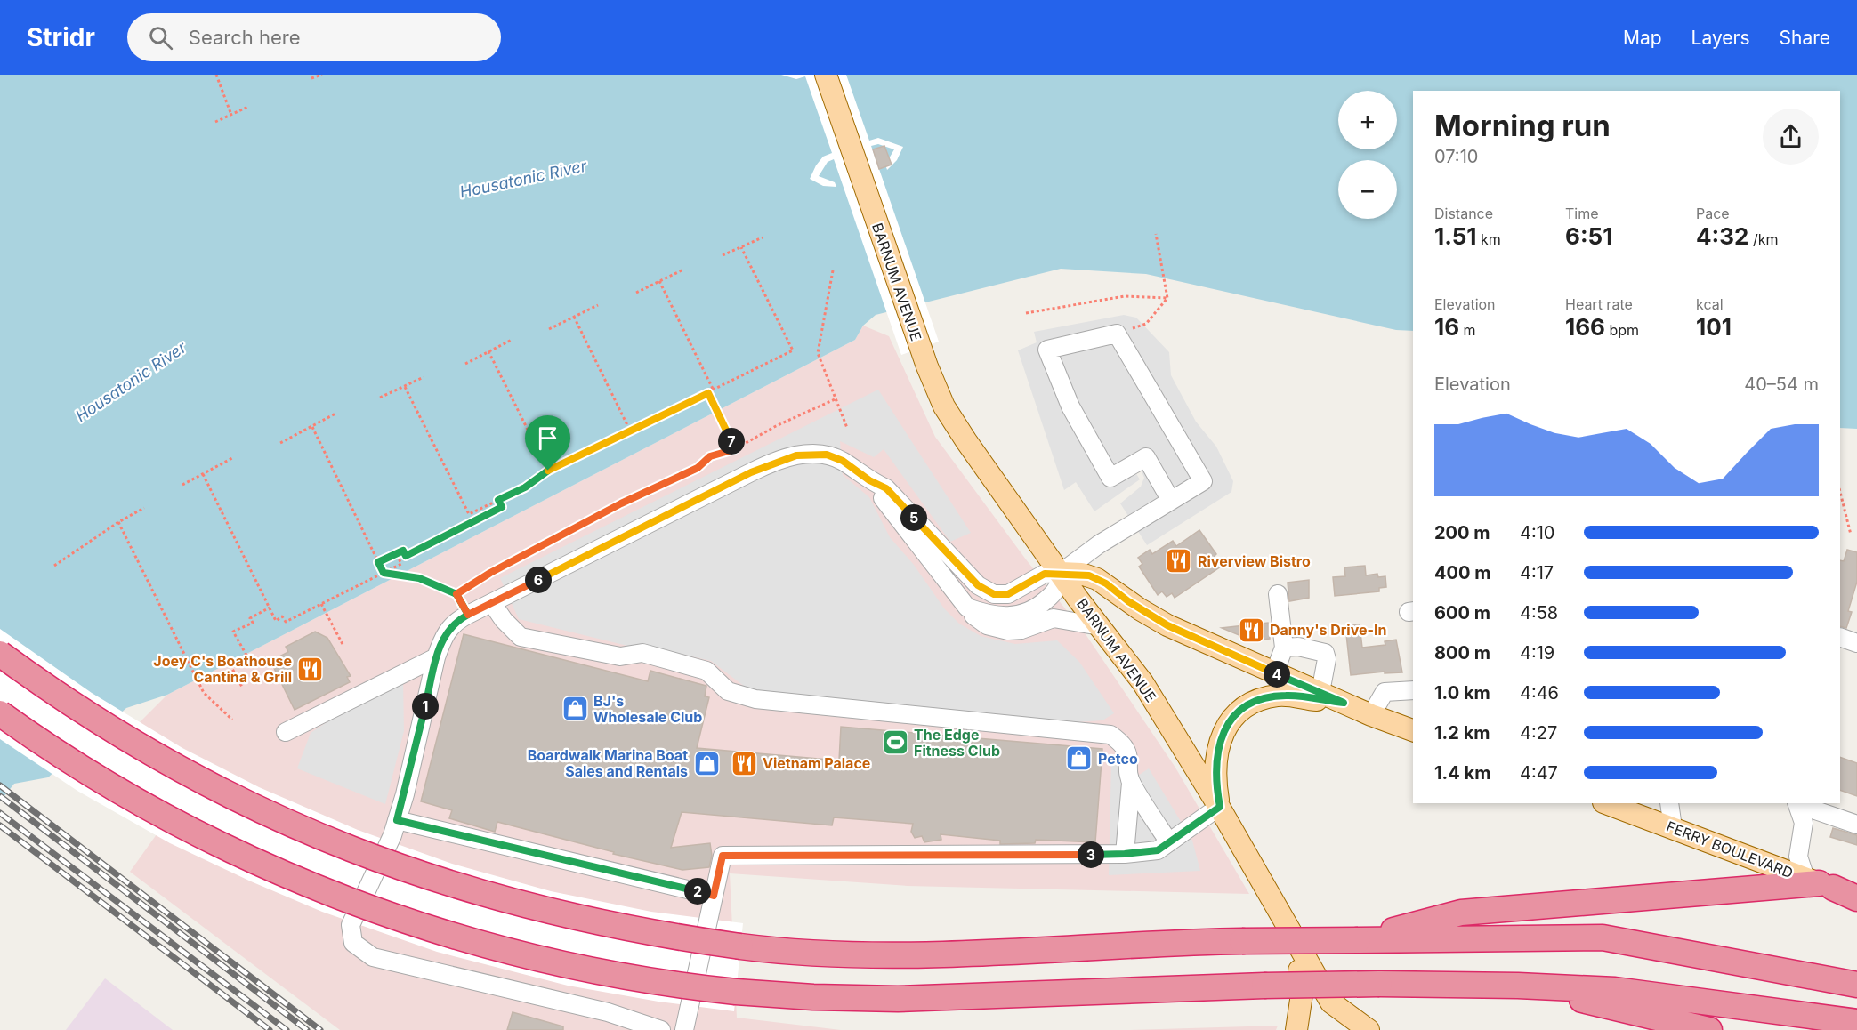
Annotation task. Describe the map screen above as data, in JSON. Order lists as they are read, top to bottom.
{
  "streets": {
    "main road": ["BARNUM AVENUE", "FERRY BOULEVARD"]
  },
  "water": ["Housatonic River"],
  "places": {
    "restaurant": [
      "Riverview Bistro",
      "Danny's Drive-In",
      "Joey C's Boathouse Cantina & Grill",
      "Vietnam Palace"
    ],
    "shop": ["BJ's Wholesale Club", "Petco", "Boardwalk Marina Boat Sales and Rentals"],
    "sports": ["The Edge Fitness Club"]
  },
  "page": {
    "header": "Stridr",
    "search": "Search here",
    "nav": ["Map", "Layers", "Share"],
    "map_buttons": ["+", "−"],
    "heading": ["Morning run", "07:10"],
    "stats": [
      ["Distance", "1.51 km"],
      ["Time", "6:51"],
      ["Pace", "4:32 /km"],
      ["Elevation", "16 m"],
      ["Heart rate", "166 bpm"],
      ["kcal", "101"]
    ],
    "chart": ["Elevation", "40–54 m"],
    "pins": [
      "7",
      "5",
      "6",
      "4",
      "1",
      "3",
      "2"
    ],
    "list": [
      {
        "name": "200 m",
        "note": "4:10"
      },
      {
        "name": "400 m",
        "note": "4:17"
      },
      {
        "name": "600 m",
        "note": "4:58"
      },
      {
        "name": "800 m",
        "note": "4:19"
      },
      {
        "name": "1.0 km",
        "note": "4:46"
      },
      {
        "name": "1.2 km",
        "note": "4:27"
      },
      {
        "name": "1.4 km",
        "note": "4:47"
      }
    ]
  }
}
